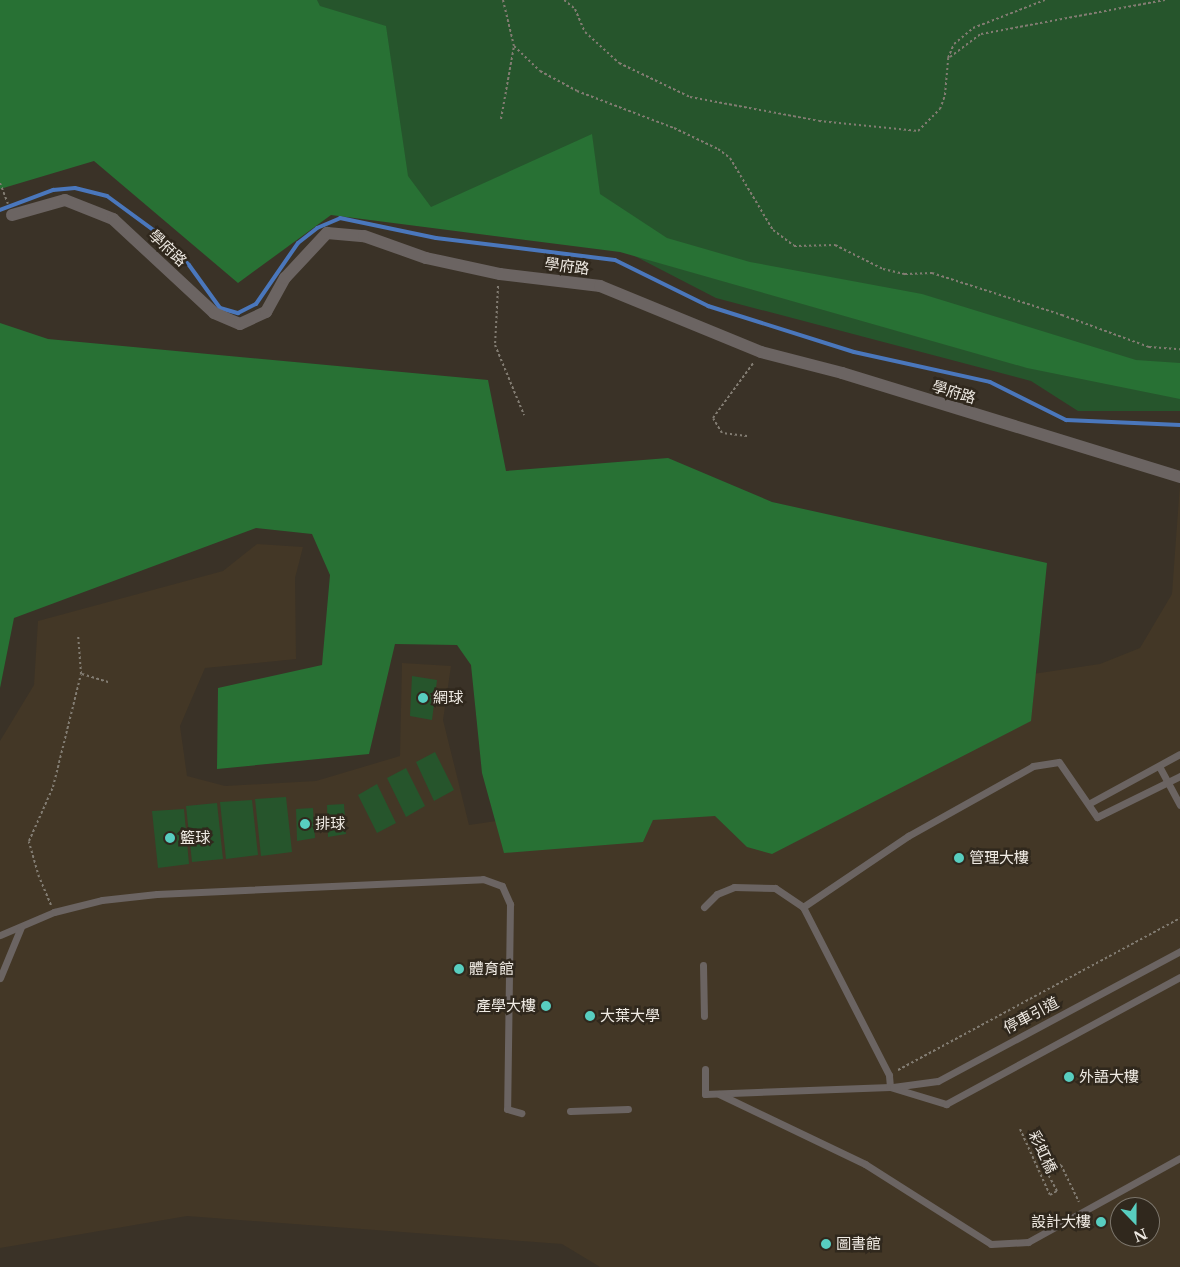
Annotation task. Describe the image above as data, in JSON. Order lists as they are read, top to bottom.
{
  "streets": {
    "street": ["學府路"],
    "lane": ["停車引道"],
    "path": ["彩虹橋"]
  },
  "places": [
    "網球",
    "排球",
    "籃球",
    "管理大樓",
    "體育館",
    "產學大樓",
    "大葉大學",
    "外語大樓",
    "設計大樓",
    "圖書館"
  ],
  "north": "bottom"
}
